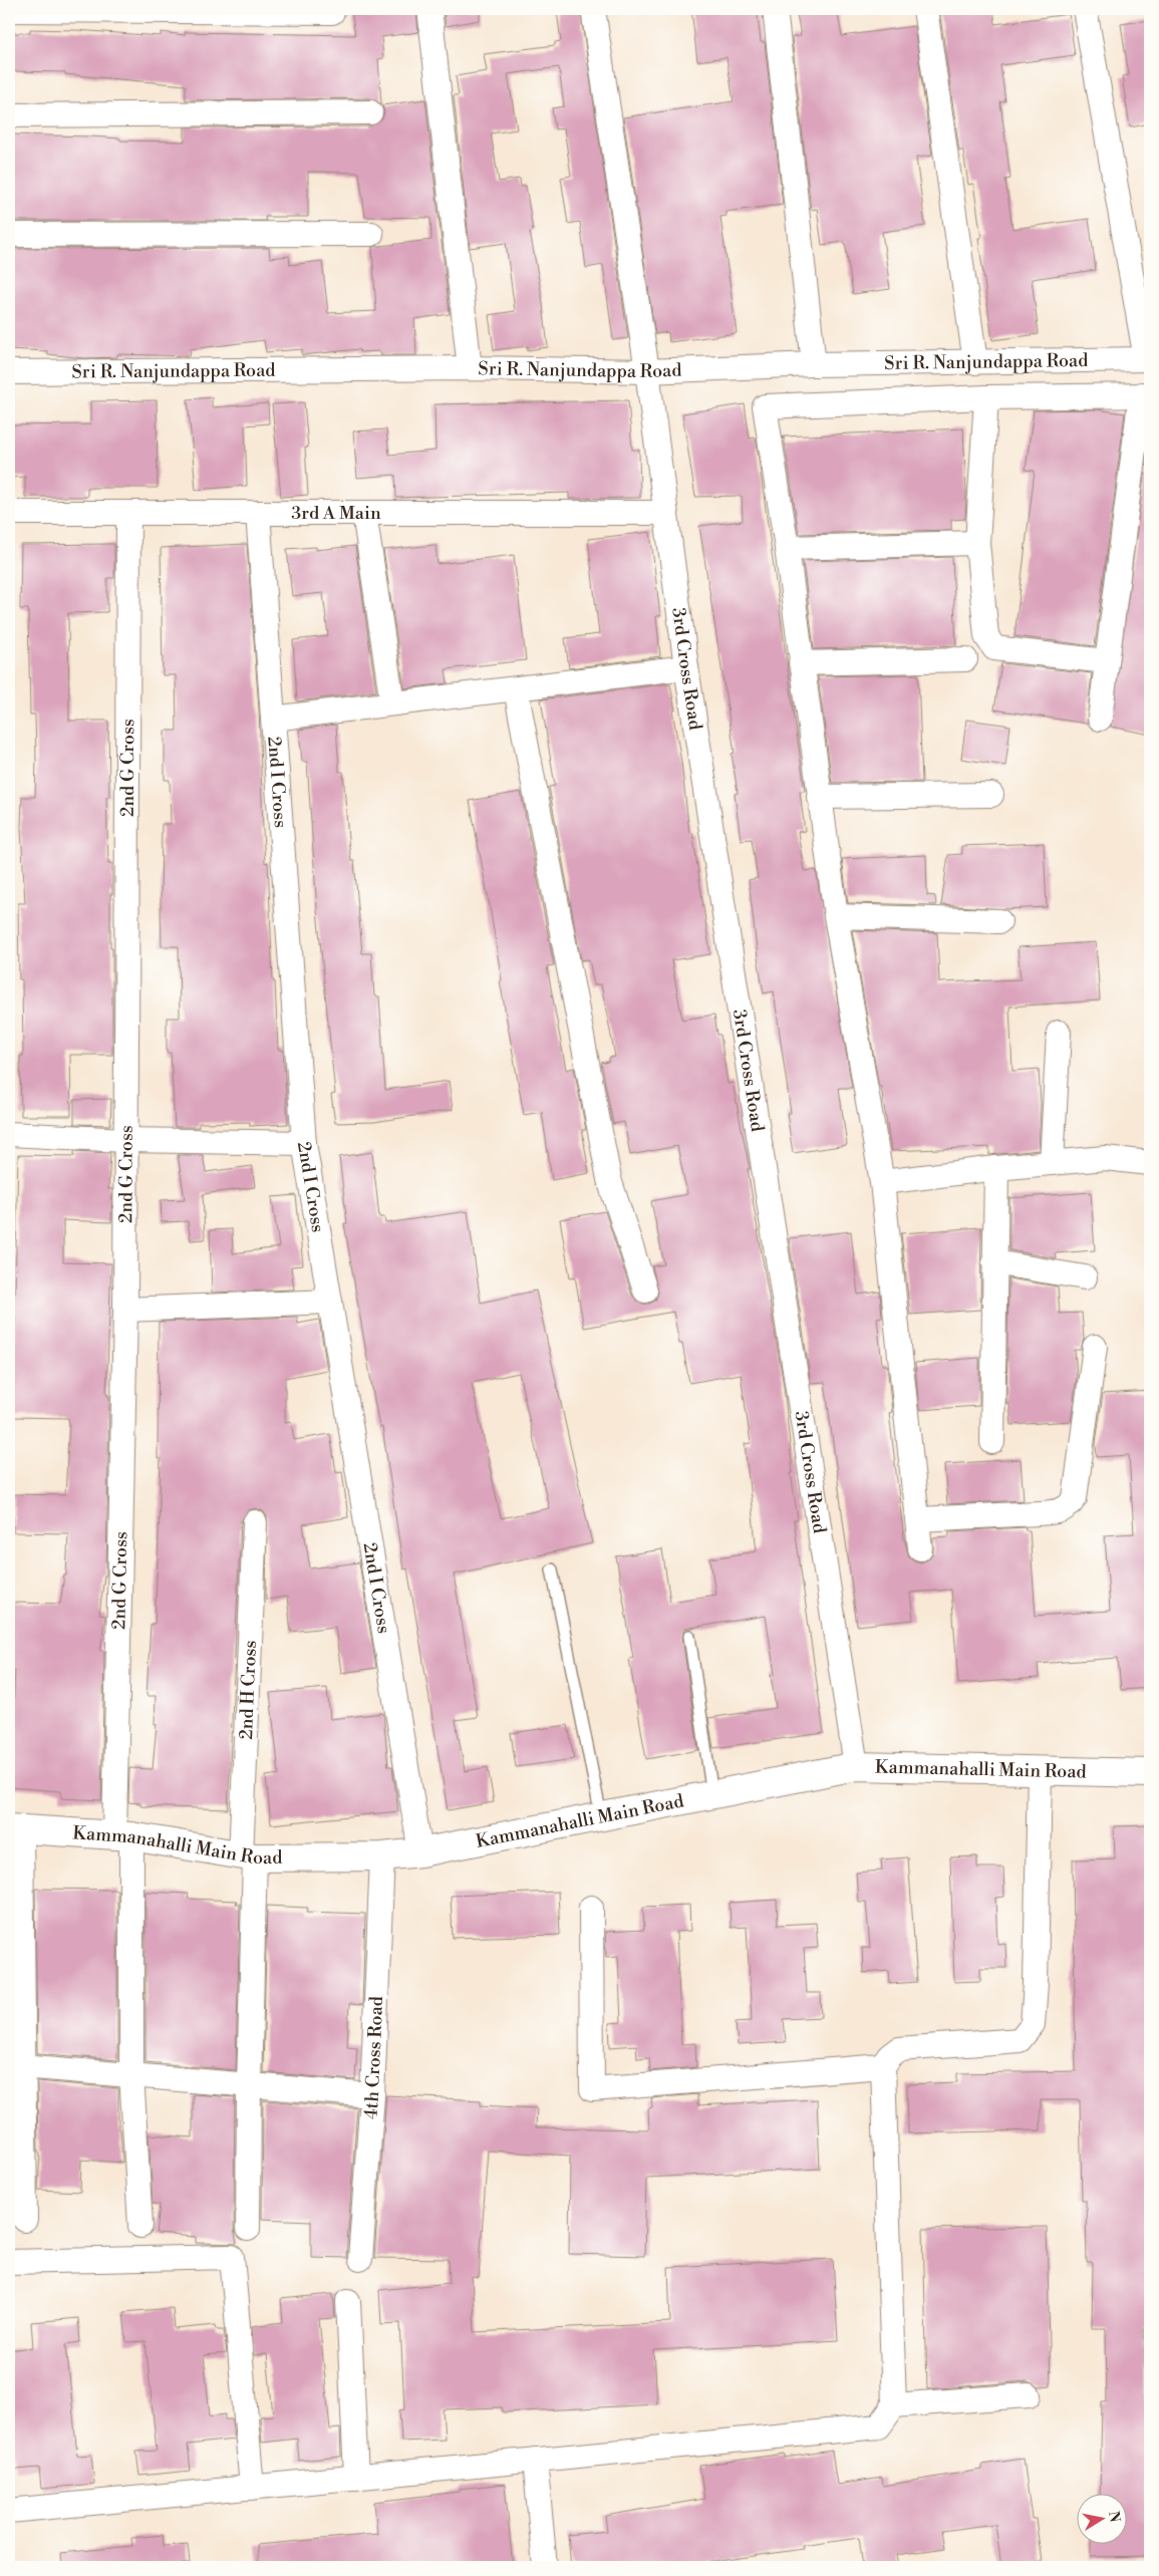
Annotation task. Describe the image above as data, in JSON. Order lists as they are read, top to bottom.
{
  "streets": {
    "main road": ["Kammanahalli Main Road"],
    "street": [
      "Sri R. Nanjundappa Road",
      "3rd A Main",
      "3rd Cross Road",
      "2nd G Cross",
      "2nd I Cross",
      "2nd H Cross",
      "4th Cross Road"
    ]
  },
  "crossings": [
    ["Sri R. Nanjundappa Road", "3rd Cross Road"],
    ["3rd A Main", "3rd Cross Road"],
    ["3rd A Main", "2nd G Cross"],
    ["3rd A Main", "2nd I Cross"],
    ["3rd Cross Road", "Kammanahalli Main Road"],
    ["2nd G Cross", "Kammanahalli Main Road"],
    ["2nd I Cross", "Kammanahalli Main Road"],
    ["2nd H Cross", "Kammanahalli Main Road"],
    ["Kammanahalli Main Road", "4th Cross Road"]
  ],
  "north": "right"
}
